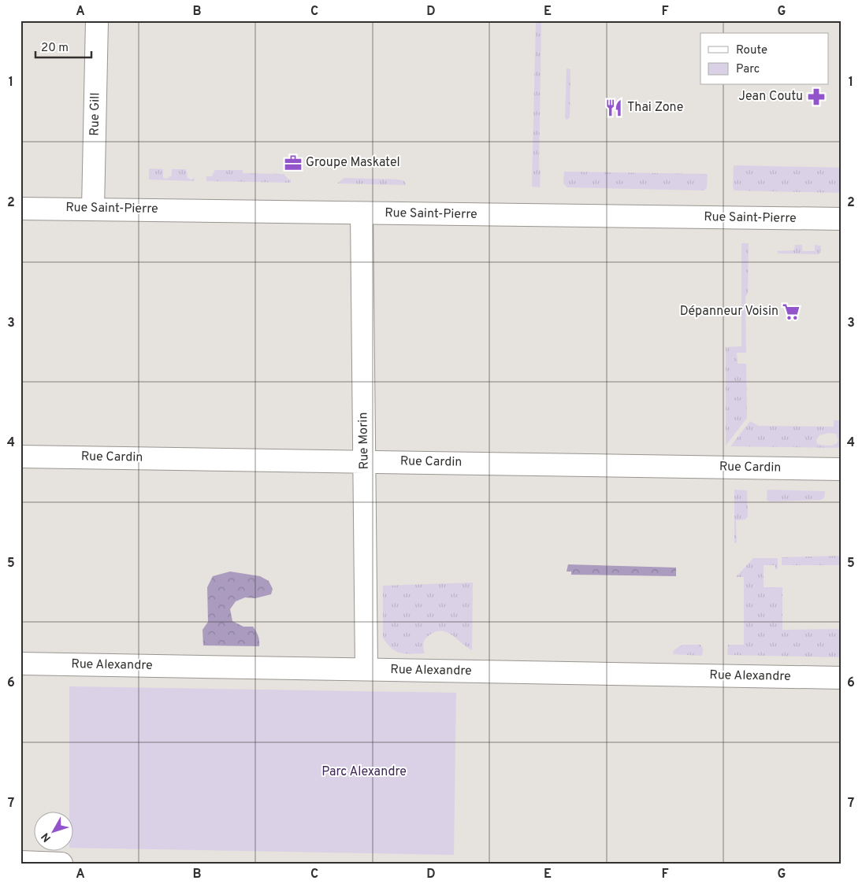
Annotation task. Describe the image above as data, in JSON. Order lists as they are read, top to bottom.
{
  "streets": {
    "street": [
      "Rue Gill",
      "Rue Saint-Pierre",
      "Rue Morin",
      "Rue Cardin",
      "Rue Alexandre"
    ]
  },
  "crossings": [
    ["Rue Gill", "Rue Saint-Pierre"],
    ["Rue Saint-Pierre", "Rue Morin"],
    ["Rue Morin", "Rue Cardin"],
    ["Rue Morin", "Rue Alexandre"]
  ],
  "parks": ["Parc Alexandre"],
  "places": {
    "pharmacy": ["Jean Coutu"],
    "restaurant": ["Thai Zone"],
    "office": ["Groupe Maskatel"],
    "supermarket": ["Dépanneur Voisin"]
  },
  "legend": ["Route", "Parc"],
  "scale_bar": "20 m",
  "north": "bottom left",
  "grid": {
    "columns": [
      "A",
      "B",
      "C",
      "D",
      "E",
      "F",
      "G"
    ],
    "rows": [
      "1",
      "2",
      "3",
      "4",
      "5",
      "6",
      "7"
    ]
  }
}
